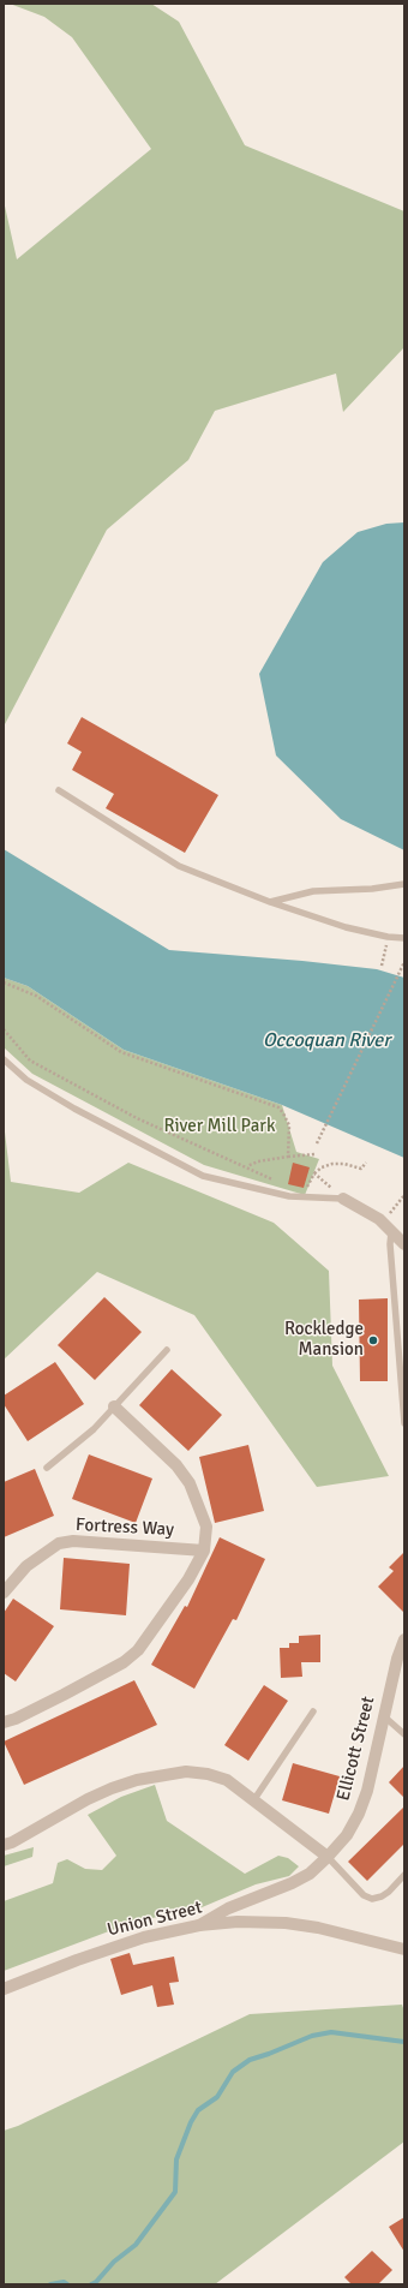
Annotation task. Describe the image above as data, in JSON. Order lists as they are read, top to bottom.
{
  "streets": {
    "street": ["Fortress Way", "Ellicott Street", "Union Street"]
  },
  "crossings": [
    ["Ellicott Street", "Union Street"]
  ],
  "water": ["Occoquan River"],
  "parks": ["River Mill Park"],
  "places": ["Rockledge Mansion"]
}
